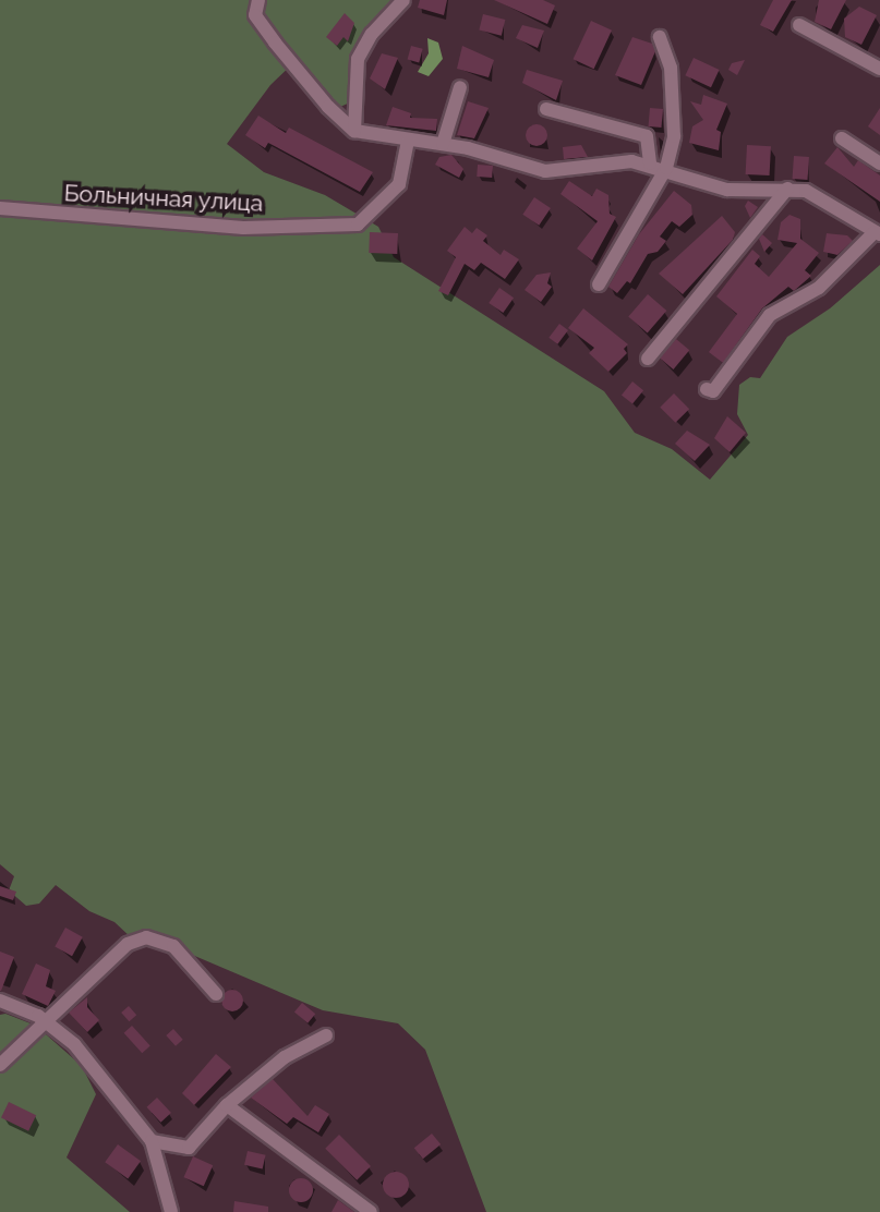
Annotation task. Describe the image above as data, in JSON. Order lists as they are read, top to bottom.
{
  "streets": {
    "street": ["Больничная улица"]
  }
}
